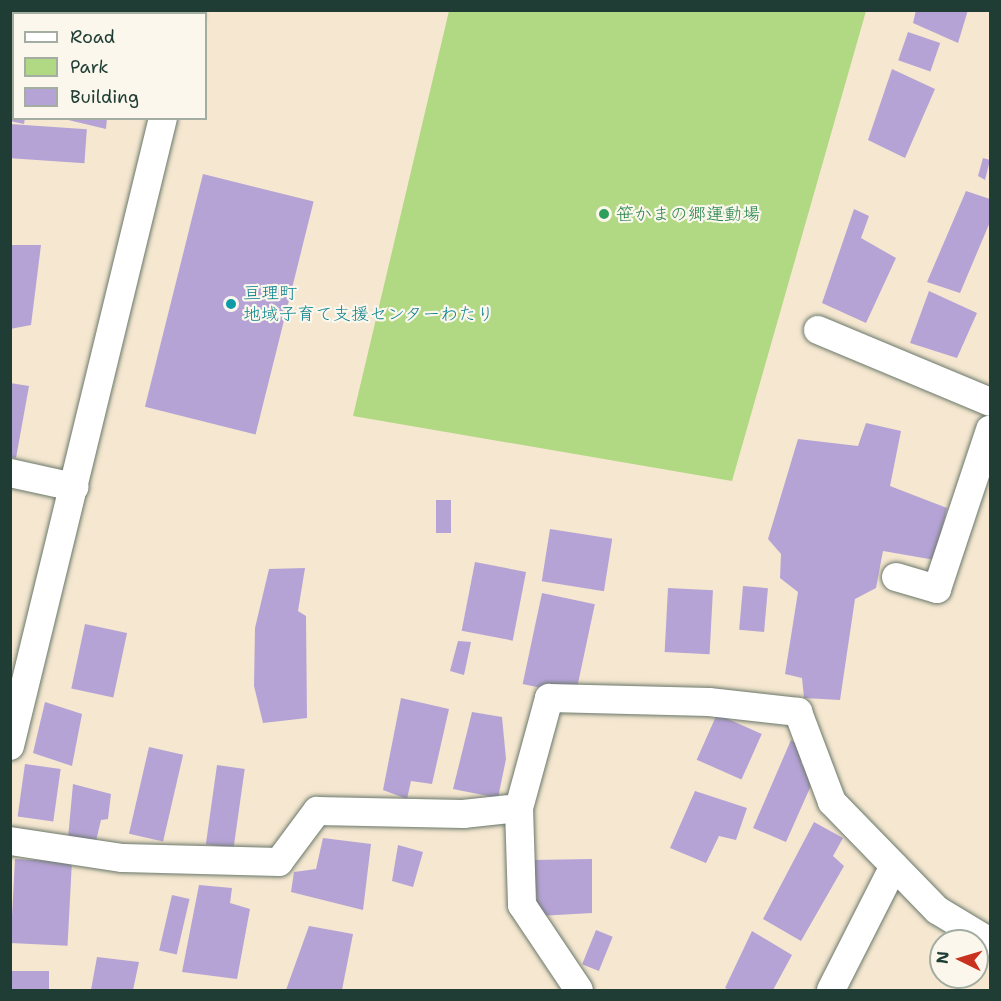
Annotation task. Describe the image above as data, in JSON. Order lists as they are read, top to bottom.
{
  "places": ["笹かまの郷運動場", "亘理町 地域子育て支援センターわたり"],
  "legend": ["Road", "Park", "Building"],
  "north": "left"
}
